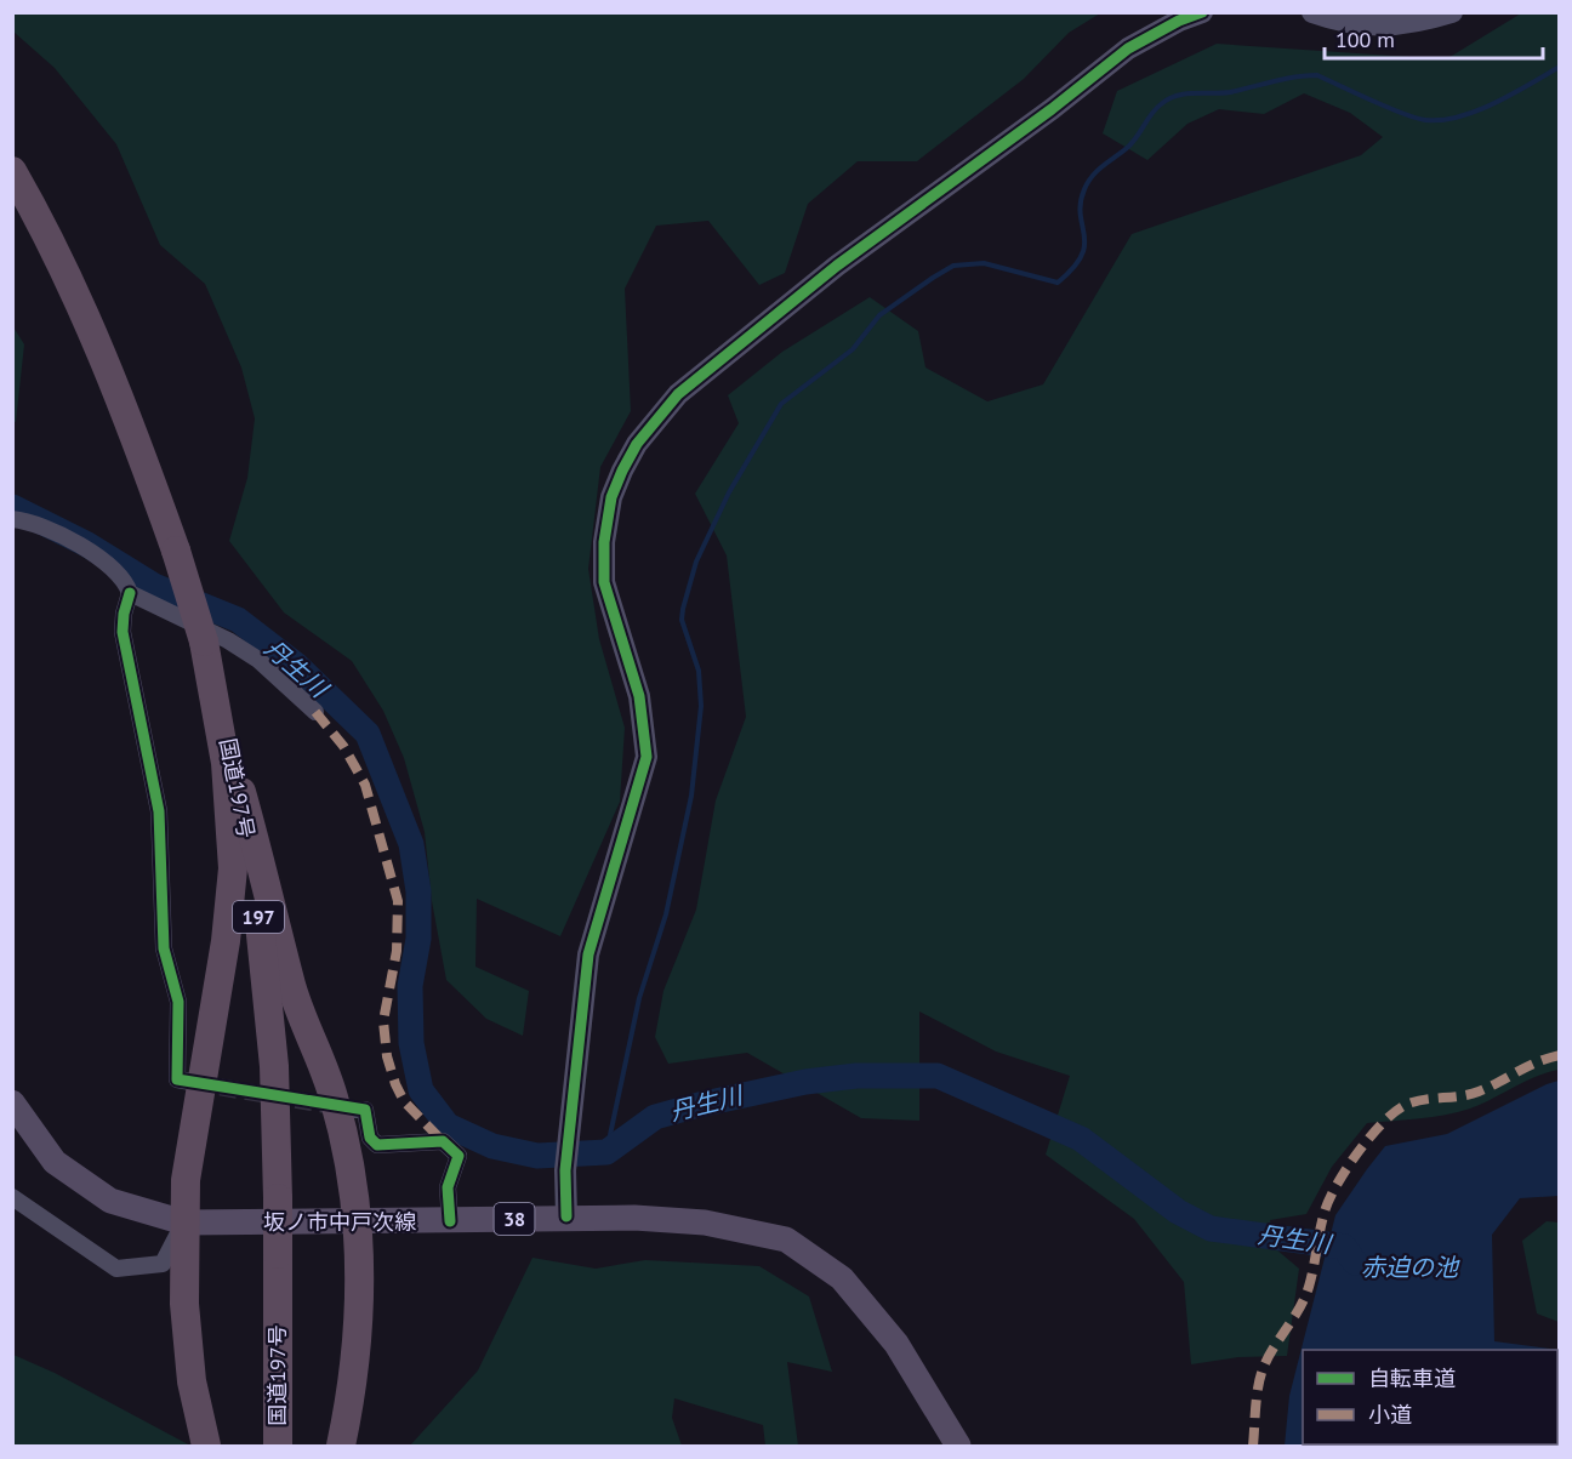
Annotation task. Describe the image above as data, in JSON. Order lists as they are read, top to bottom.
{
  "streets": {
    "highway": ["国道197号", "197"],
    "main road": ["38", "坂ノ市中戸次線"]
  },
  "water": ["丹生川", "赤迫の池"],
  "legend": ["自転車道", "小道"],
  "scale_bar": "100 m"
}
